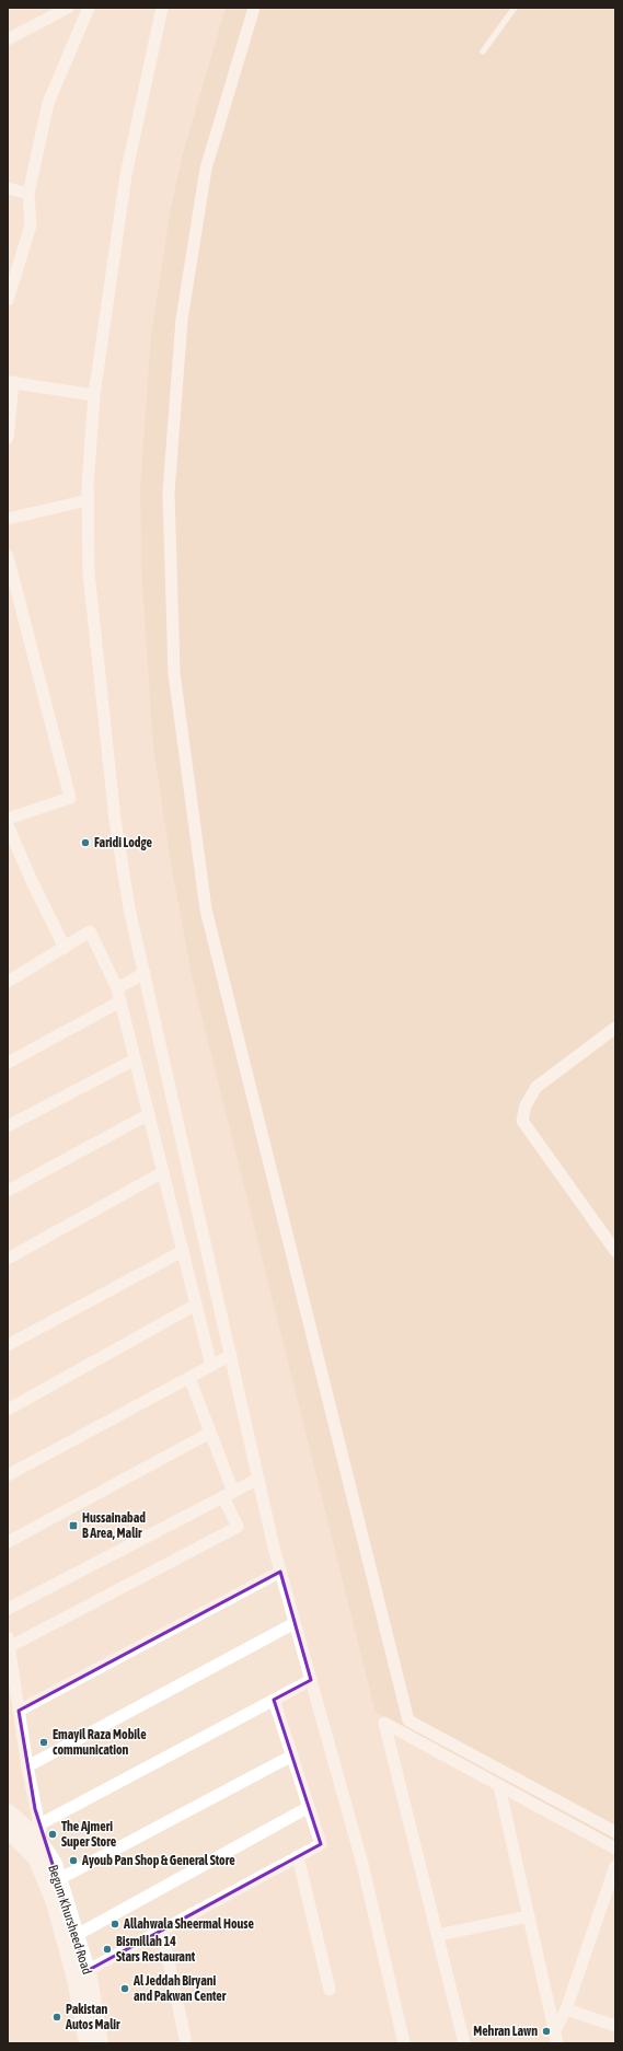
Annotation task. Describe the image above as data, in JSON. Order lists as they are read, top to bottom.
{
  "streets": {
    "main road": ["Begum Khursheed Road"]
  },
  "places": {
    "other": [
      "Faridi Lodge",
      "Emayil Raza Mobile communication",
      "The Ajmeri Super Store",
      "Ayoub Pan Shop & General Store",
      "Allahwala Sheermal House",
      "Bismillah 14 Stars Restaurant",
      "Al Jeddah Biryani and Pakwan Center",
      "Pakistan Autos Malir",
      "Mehran Lawn"
    ],
    "transit": ["Hussainabad B Area, Malir"]
  }
}
